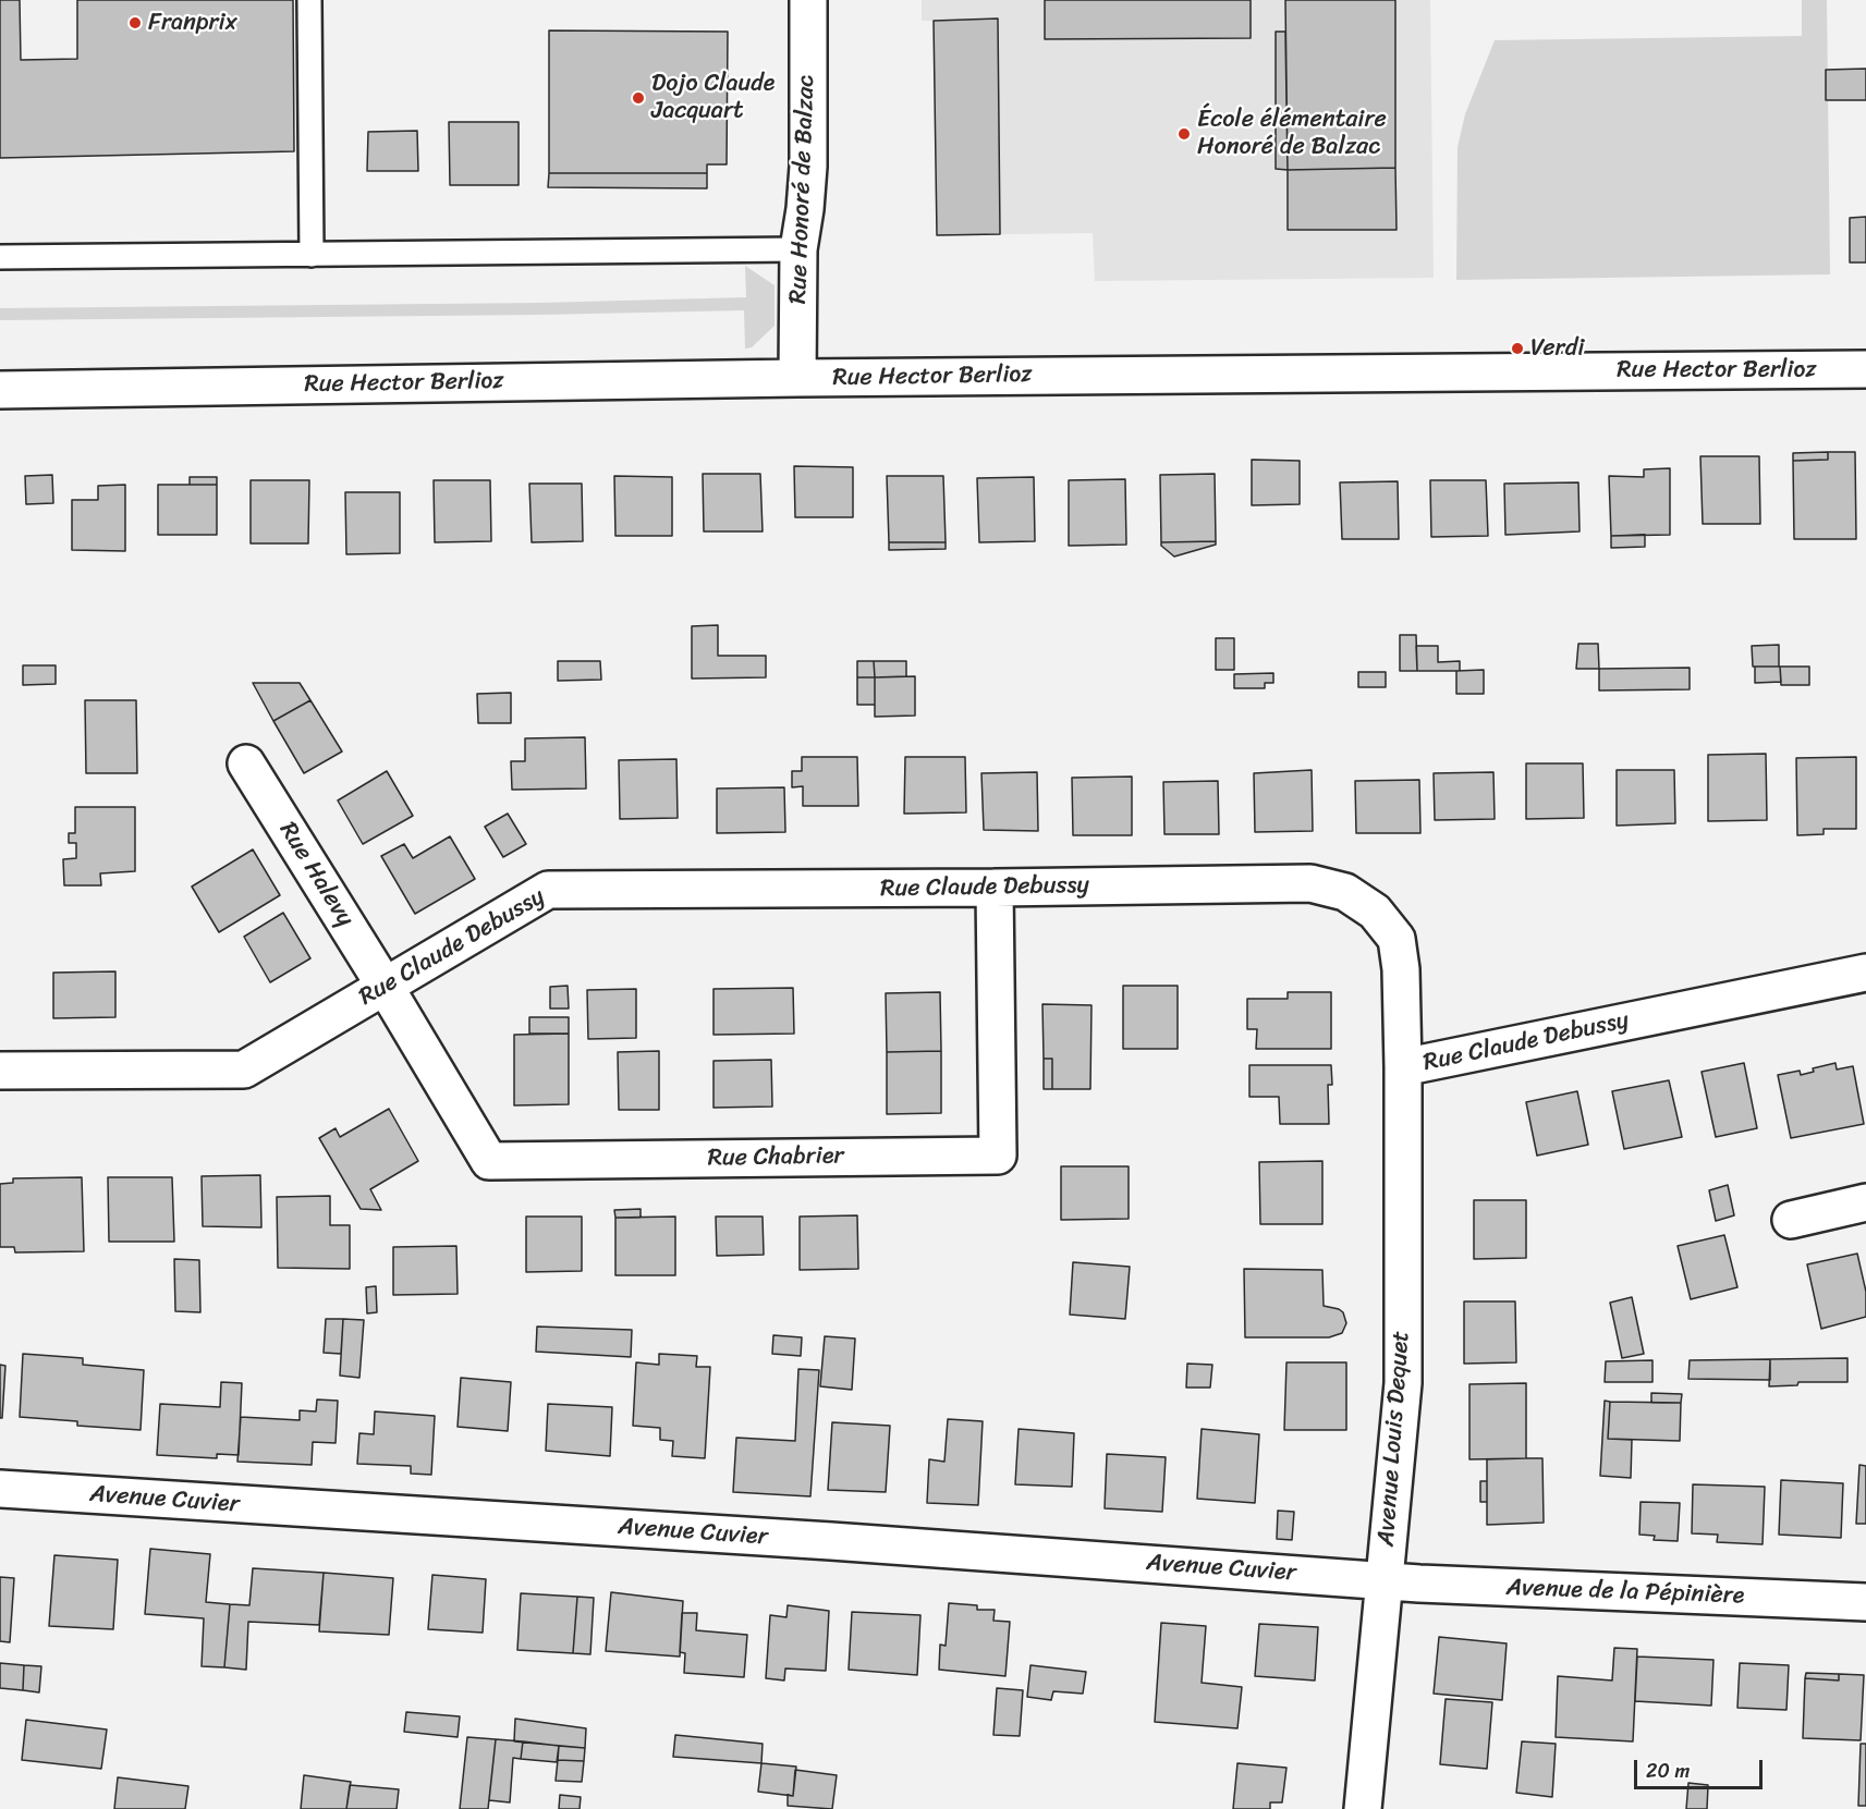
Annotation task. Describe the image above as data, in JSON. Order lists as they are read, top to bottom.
{
  "streets": {
    "street": [
      "Rue Honoré de Balzac",
      "Rue Hector Berlioz",
      "Rue Halevy",
      "Rue Claude Debussy",
      "Rue Chabrier",
      "Avenue Louis Dequet",
      "Avenue Cuvier",
      "Avenue de la Pépinière"
    ]
  },
  "crossings": [
    ["Rue Honoré de Balzac", "Rue Hector Berlioz"],
    ["Rue Halevy", "Rue Claude Debussy"],
    ["Rue Halevy", "Rue Chabrier"],
    ["Rue Claude Debussy", "Rue Chabrier"],
    ["Rue Claude Debussy", "Avenue Louis Dequet"],
    ["Avenue Louis Dequet", "Avenue Cuvier"],
    ["Avenue Louis Dequet", "Avenue de la Pépinière"],
    ["Avenue Cuvier", "Avenue de la Pépinière"]
  ],
  "places": [
    "Franprix",
    "Dojo Claude Jacquart",
    "École élémentaire Honoré de Balzac",
    "Verdi"
  ],
  "scale_bar": "20 m"
}
